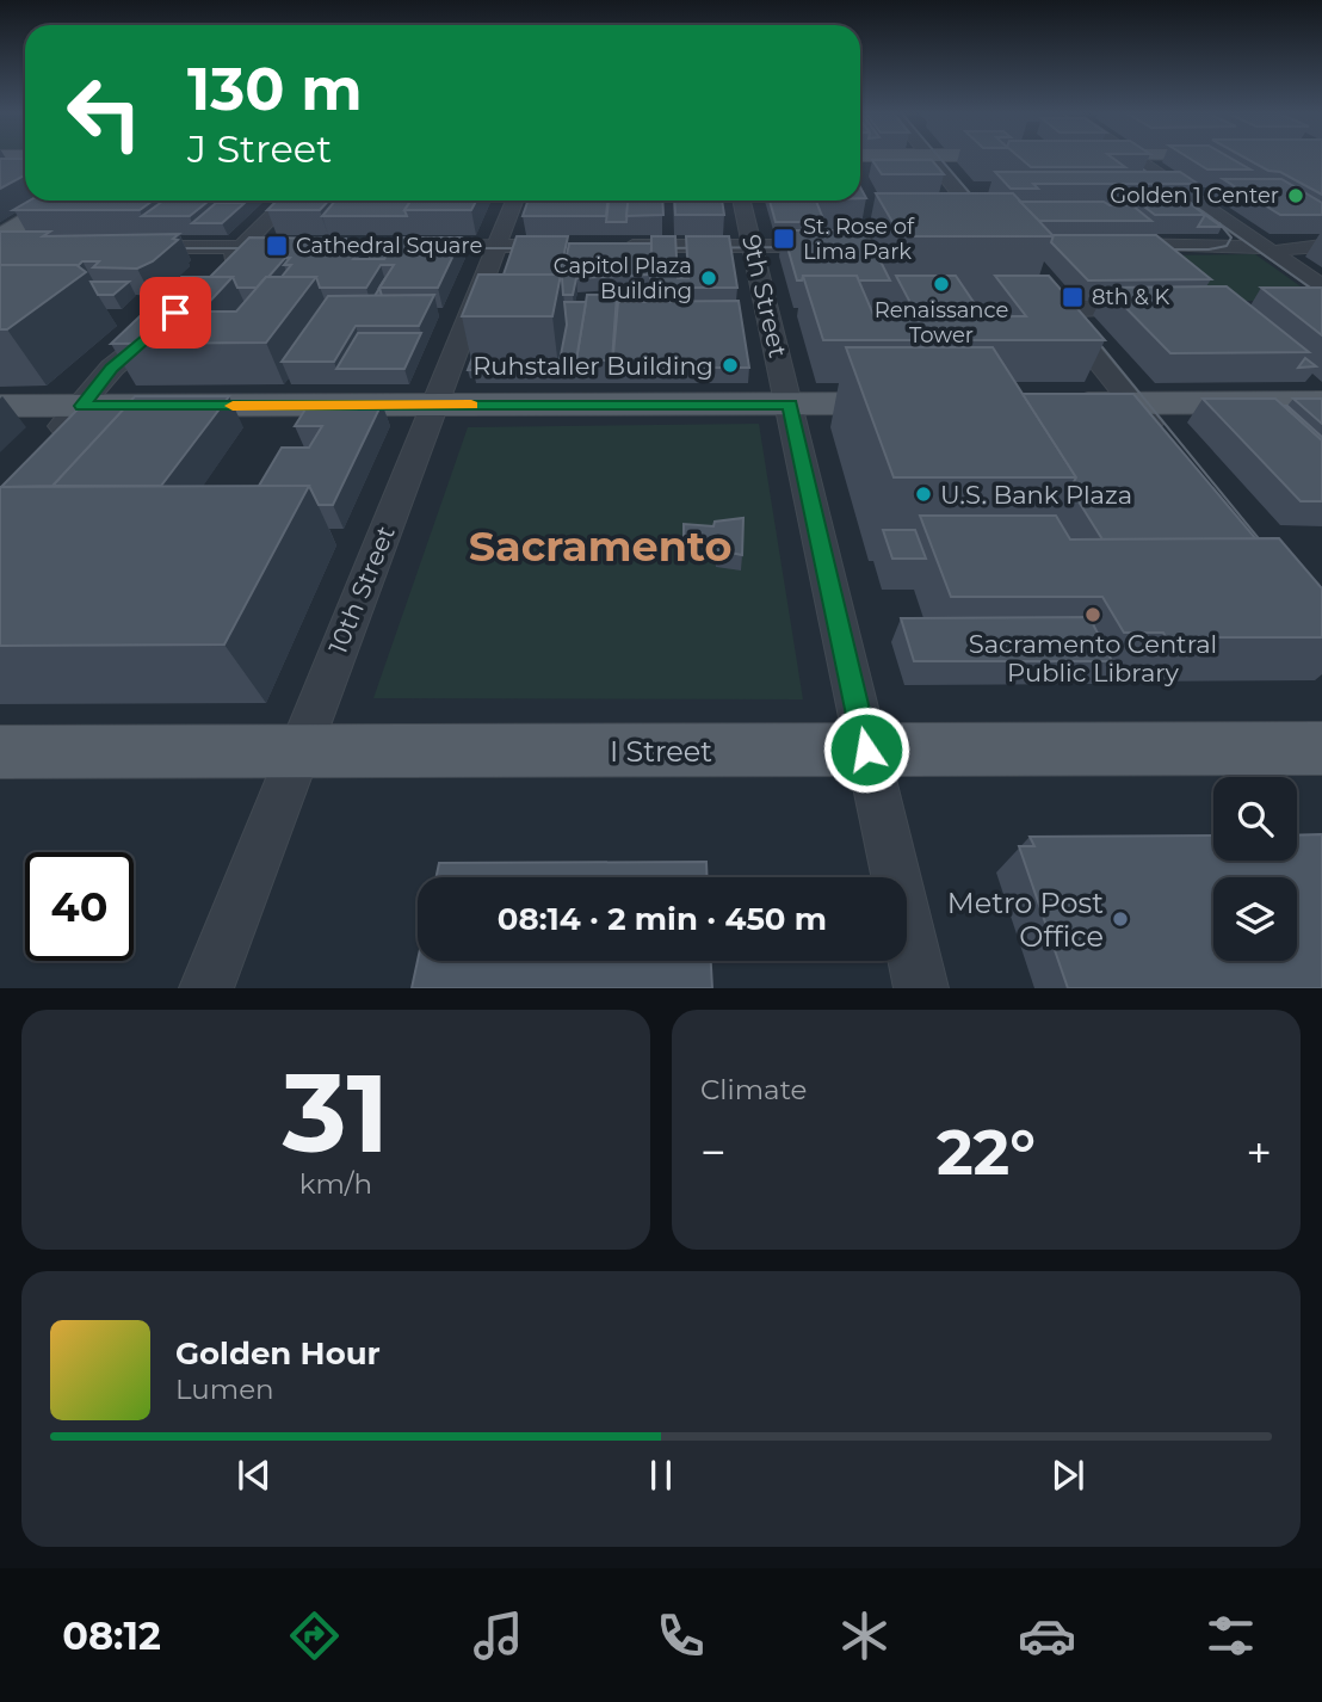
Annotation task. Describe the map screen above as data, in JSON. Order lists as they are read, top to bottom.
{
  "streets": {
    "main road": ["I Street"],
    "street": ["9th Street", "10th Street"]
  },
  "crossings": [
    ["9th Street", "I Street"],
    ["10th Street", "I Street"]
  ],
  "districts": ["Sacramento"],
  "places": {
    "other": [
      "Golden 1 Center",
      "Capitol Plaza Building",
      "Renaissance Tower",
      "Ruhstaller Building",
      "U.S. Bank Plaza",
      "Sacramento Central Public Library",
      "Metro Post Office"
    ],
    "transit": ["St. Rose of Lima Park", "Cathedral Square", "8th & K"]
  },
  "page": {
    "turn": ["130 m", "J Street"],
    "limit": "40",
    "trip": "08:14 · 2 min · 450 m",
    "tile": [
      ["31", "km/h"],
      "Climate"
    ],
    "heat": ["−", "22°", "+"],
    "song": ["Golden Hour", "Lumen"],
    "tabs": "08:12"
  }
}
